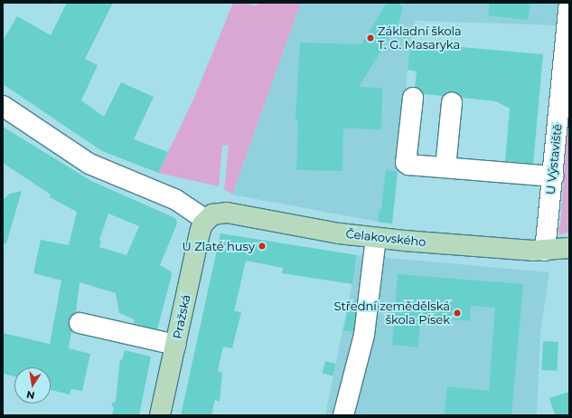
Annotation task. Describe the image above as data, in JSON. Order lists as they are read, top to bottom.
{
  "streets": {
    "main road": ["Čelakovského", "Pražská"],
    "street": ["U Výstaviště"]
  },
  "crossings": [
    ["U Výstaviště", "Čelakovského"],
    ["Čelakovského", "Pražská"]
  ],
  "places": ["Základní škola T. G. Masaryka", "U Zlaté husy", "Střední zemědělská škola Písek"],
  "north": "bottom"
}
